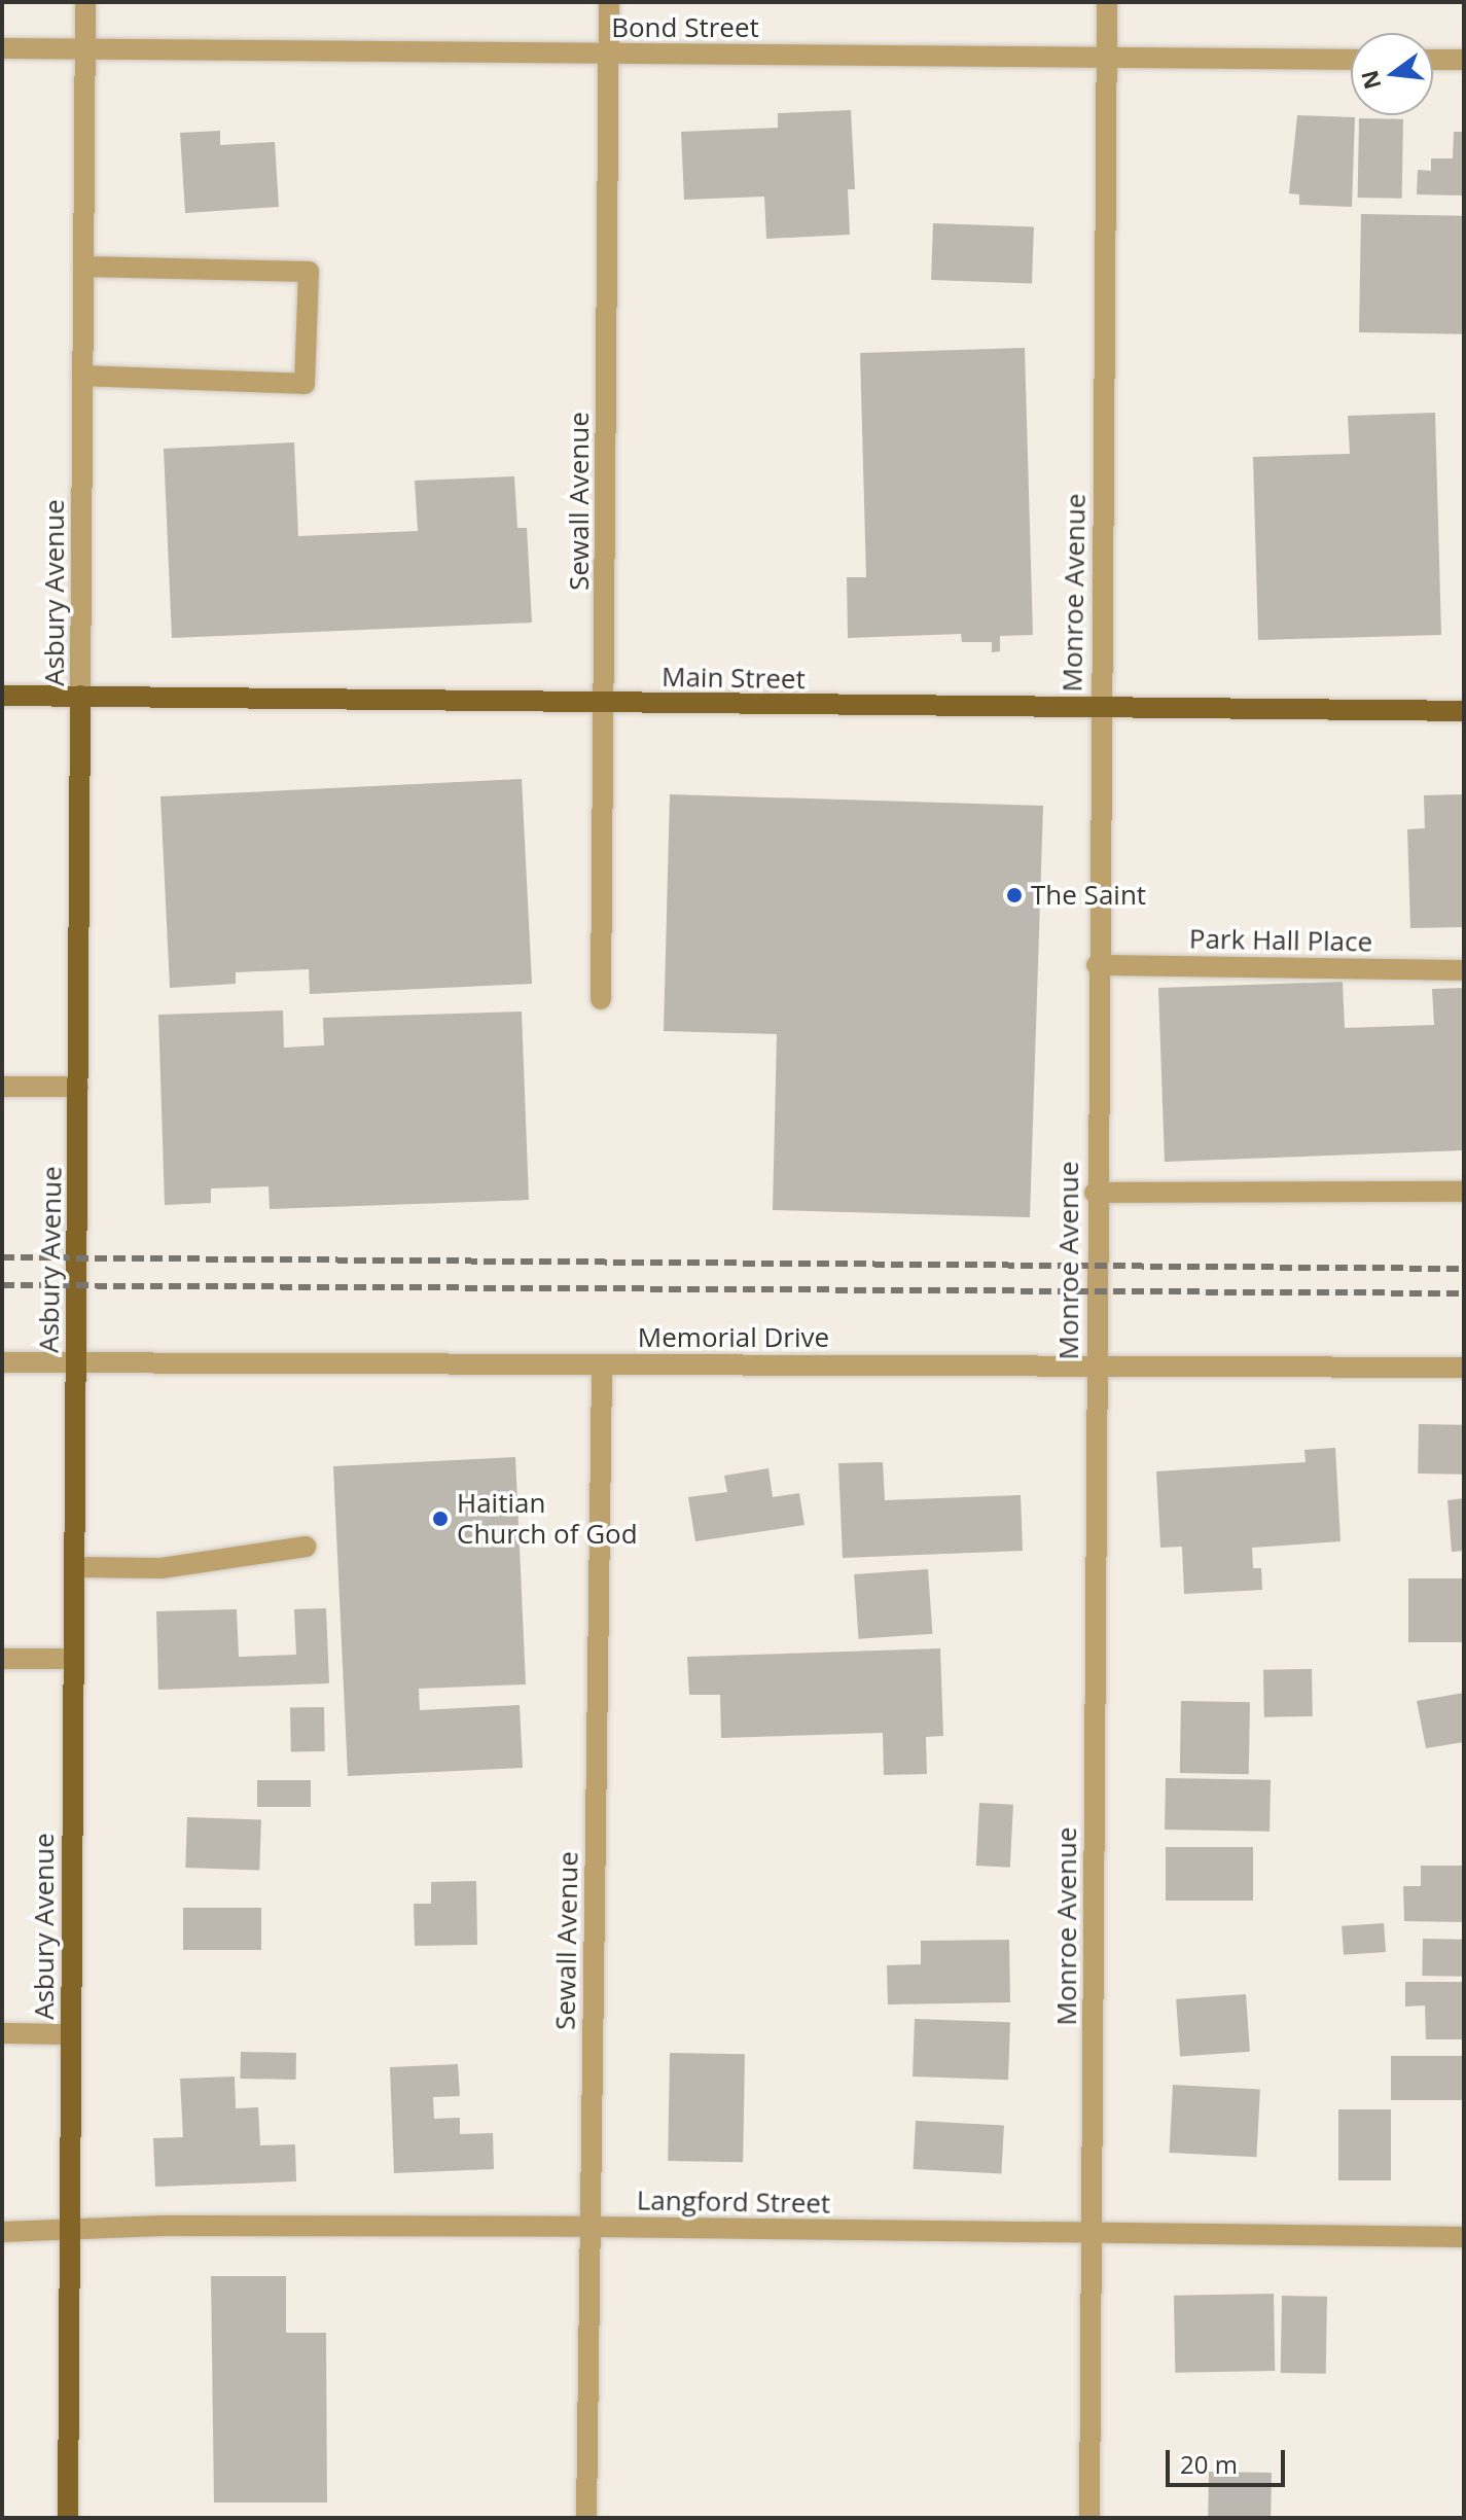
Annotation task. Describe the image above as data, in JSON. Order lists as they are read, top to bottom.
{
  "streets": {
    "main road": ["Asbury Avenue", "Main Street"],
    "street": [
      "Bond Street",
      "Sewall Avenue",
      "Monroe Avenue",
      "Park Hall Place",
      "Memorial Drive",
      "Langford Street"
    ]
  },
  "crossings": [
    ["Bond Street", "Sewall Avenue"],
    ["Bond Street", "Asbury Avenue"],
    ["Bond Street", "Monroe Avenue"],
    ["Sewall Avenue", "Main Street"],
    ["Sewall Avenue", "Memorial Drive"],
    ["Sewall Avenue", "Langford Street"],
    ["Asbury Avenue", "Main Street"],
    ["Asbury Avenue", "Memorial Drive"],
    ["Asbury Avenue", "Langford Street"],
    ["Monroe Avenue", "Main Street"],
    ["Monroe Avenue", "Park Hall Place"],
    ["Monroe Avenue", "Memorial Drive"],
    ["Monroe Avenue", "Langford Street"]
  ],
  "places": ["The Saint", "Haitian Church of God"],
  "scale_bar": "20 m",
  "north": "left"
}
